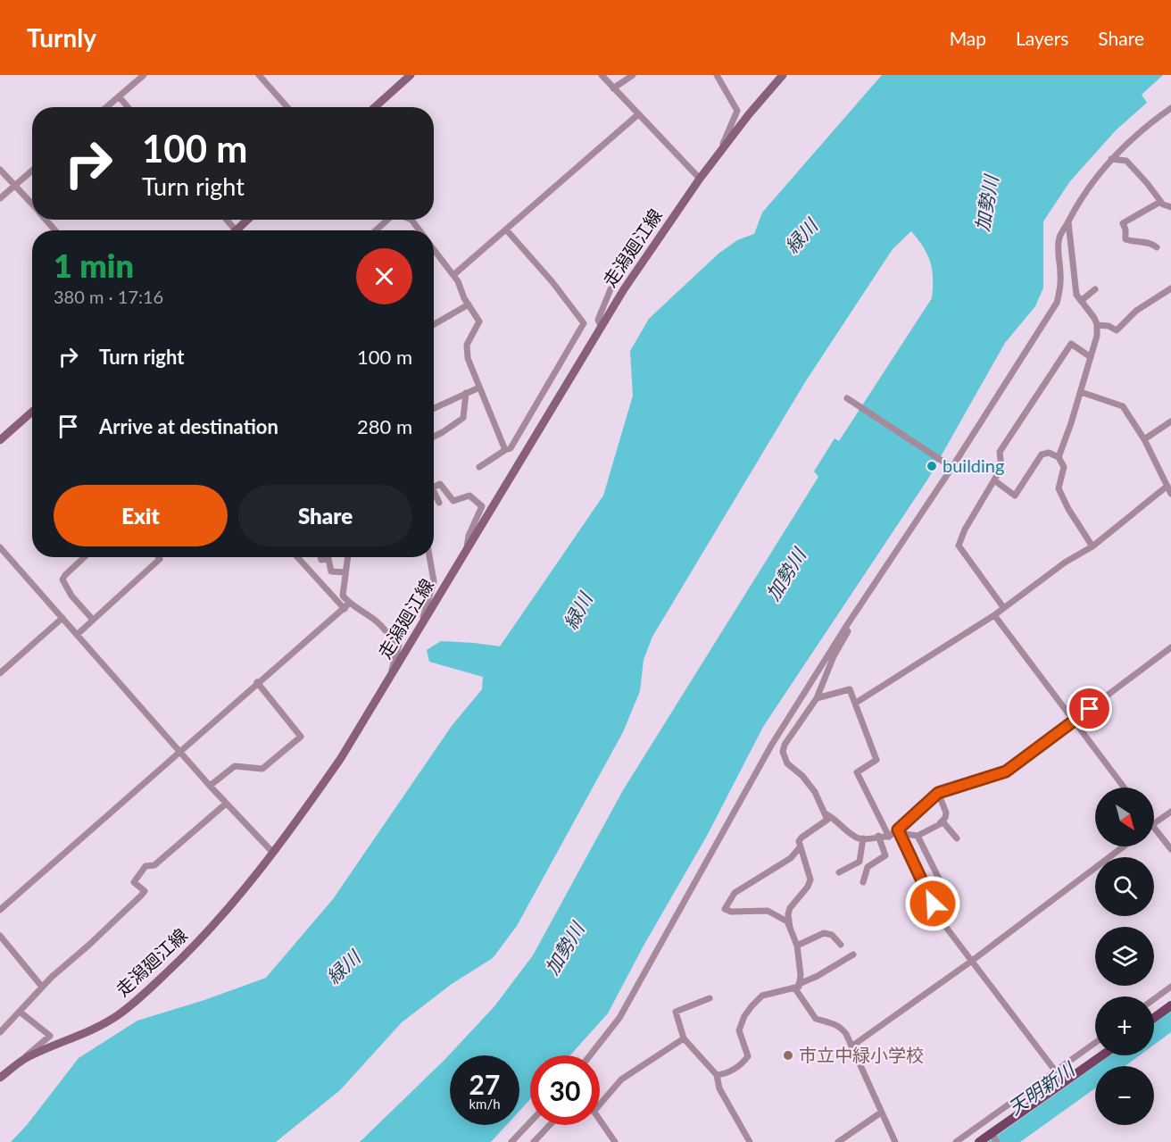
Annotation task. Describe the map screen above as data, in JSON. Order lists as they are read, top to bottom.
{
  "streets": {
    "main road": ["走潟廻江線"]
  },
  "water": ["加勢川", "緑川", "天明新川"],
  "places": ["building", "市立中緑小学校"],
  "north": "bottom right",
  "page": {
    "header": "Turnly",
    "nav": ["Map", "Layers", "Share"],
    "turn": ["100 m", "Turn right"],
    "heading": ["1 min", "380 m · 17:16"],
    "list": [
      {
        "name": "Turn right",
        "value": "100 m"
      },
      {
        "name": "Arrive at destination",
        "value": "280 m"
      }
    ],
    "buttons": ["Exit", "Share"],
    "map_buttons": ["+", "−"],
    "speed": "27 km/h",
    "limit": "30"
  }
}
